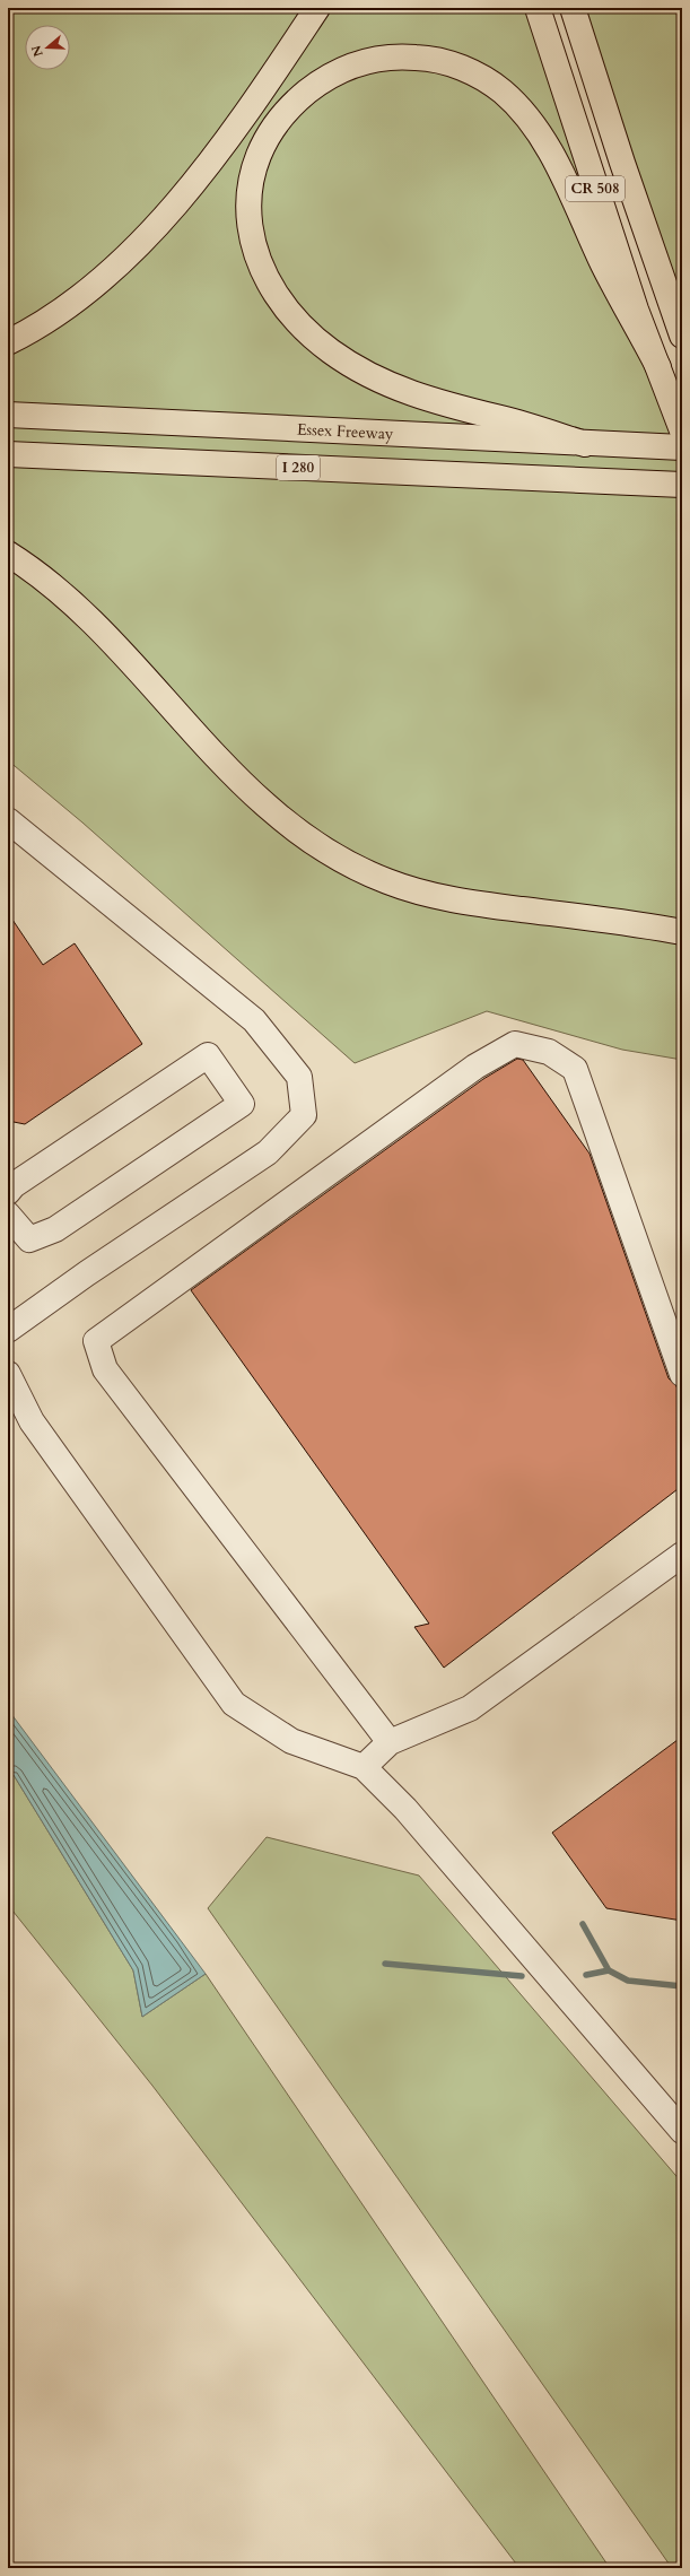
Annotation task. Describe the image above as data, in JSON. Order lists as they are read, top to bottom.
{
  "streets": {
    "main road": ["CR 508", "Essex Freeway", "I 280"]
  },
  "north": "left"
}
